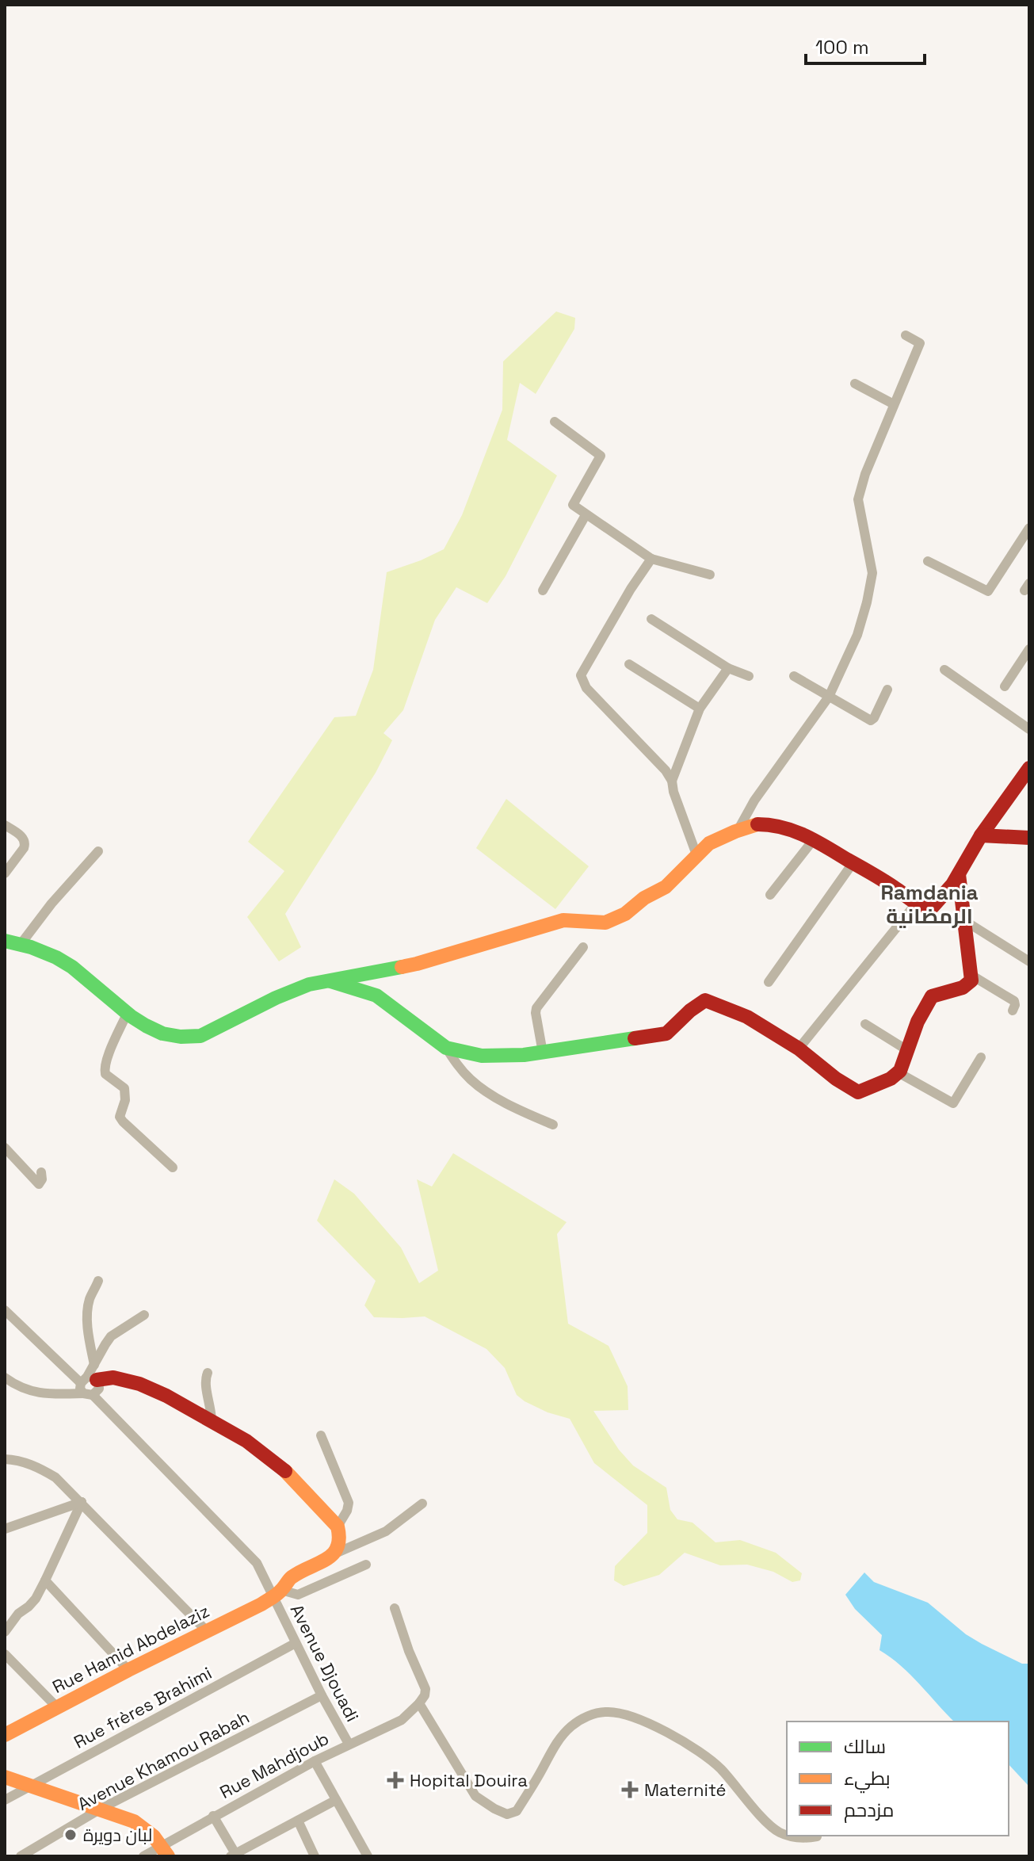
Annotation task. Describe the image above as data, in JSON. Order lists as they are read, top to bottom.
{
  "streets": {
    "street": [
      "Rue Hamid Abdelaziz",
      "Avenue Djouadi",
      "Rue frères Brahimi",
      "Avenue Khamou Rabah",
      "Rue Mahdjoub"
    ]
  },
  "crossings": [
    ["Rue Hamid Abdelaziz", "Avenue Djouadi"],
    ["Avenue Djouadi", "Rue frères Brahimi"],
    ["Avenue Djouadi", "Avenue Khamou Rabah"],
    ["Avenue Djouadi", "Rue Mahdjoub"]
  ],
  "districts": ["Ramdania الرمضانية"],
  "places": {
    "health": ["Hopital Douira", "Maternité"],
    "other": ["لبان دويرة"]
  },
  "legend": ["سالك", "بطيء", "مزدحم"],
  "scale_bar": "100 m"
}
